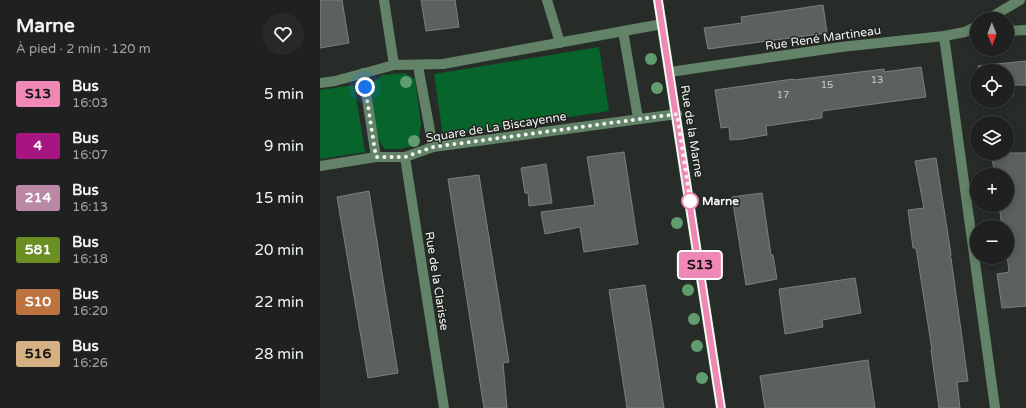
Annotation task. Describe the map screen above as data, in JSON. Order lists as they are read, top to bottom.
{
  "streets": {
    "main road": ["Rue de la Marne"],
    "street": ["Rue René Martineau", "Square de La Biscayenne", "Rue de la Clarisse"]
  },
  "crossings": [
    ["Rue René Martineau", "Rue de la Marne"],
    ["Square de La Biscayenne", "Rue de la Marne"],
    ["Square de La Biscayenne", "Rue de la Clarisse"]
  ],
  "places": ["Marne"],
  "lines": ["bus line S13"],
  "house_numbers": ["13", "15", "17"],
  "north": "bottom",
  "page": {
    "heading": ["Marne", "À pied · 2 min · 120 m"],
    "on_map": "S13",
    "map_buttons": ["+", "−"],
    "list": [
      {
        "mark": "S13",
        "name": "Bus",
        "note": "16:03",
        "value": "5 min"
      },
      {
        "mark": "4",
        "name": "Bus",
        "note": "16:07",
        "value": "9 min"
      },
      {
        "mark": "214",
        "name": "Bus",
        "note": "16:13",
        "value": "15 min"
      },
      {
        "mark": "581",
        "name": "Bus",
        "note": "16:18",
        "value": "20 min"
      },
      {
        "mark": "S10",
        "name": "Bus",
        "note": "16:20",
        "value": "22 min"
      },
      {
        "mark": "516",
        "name": "Bus",
        "note": "16:26",
        "value": "28 min"
      }
    ]
  }
}
